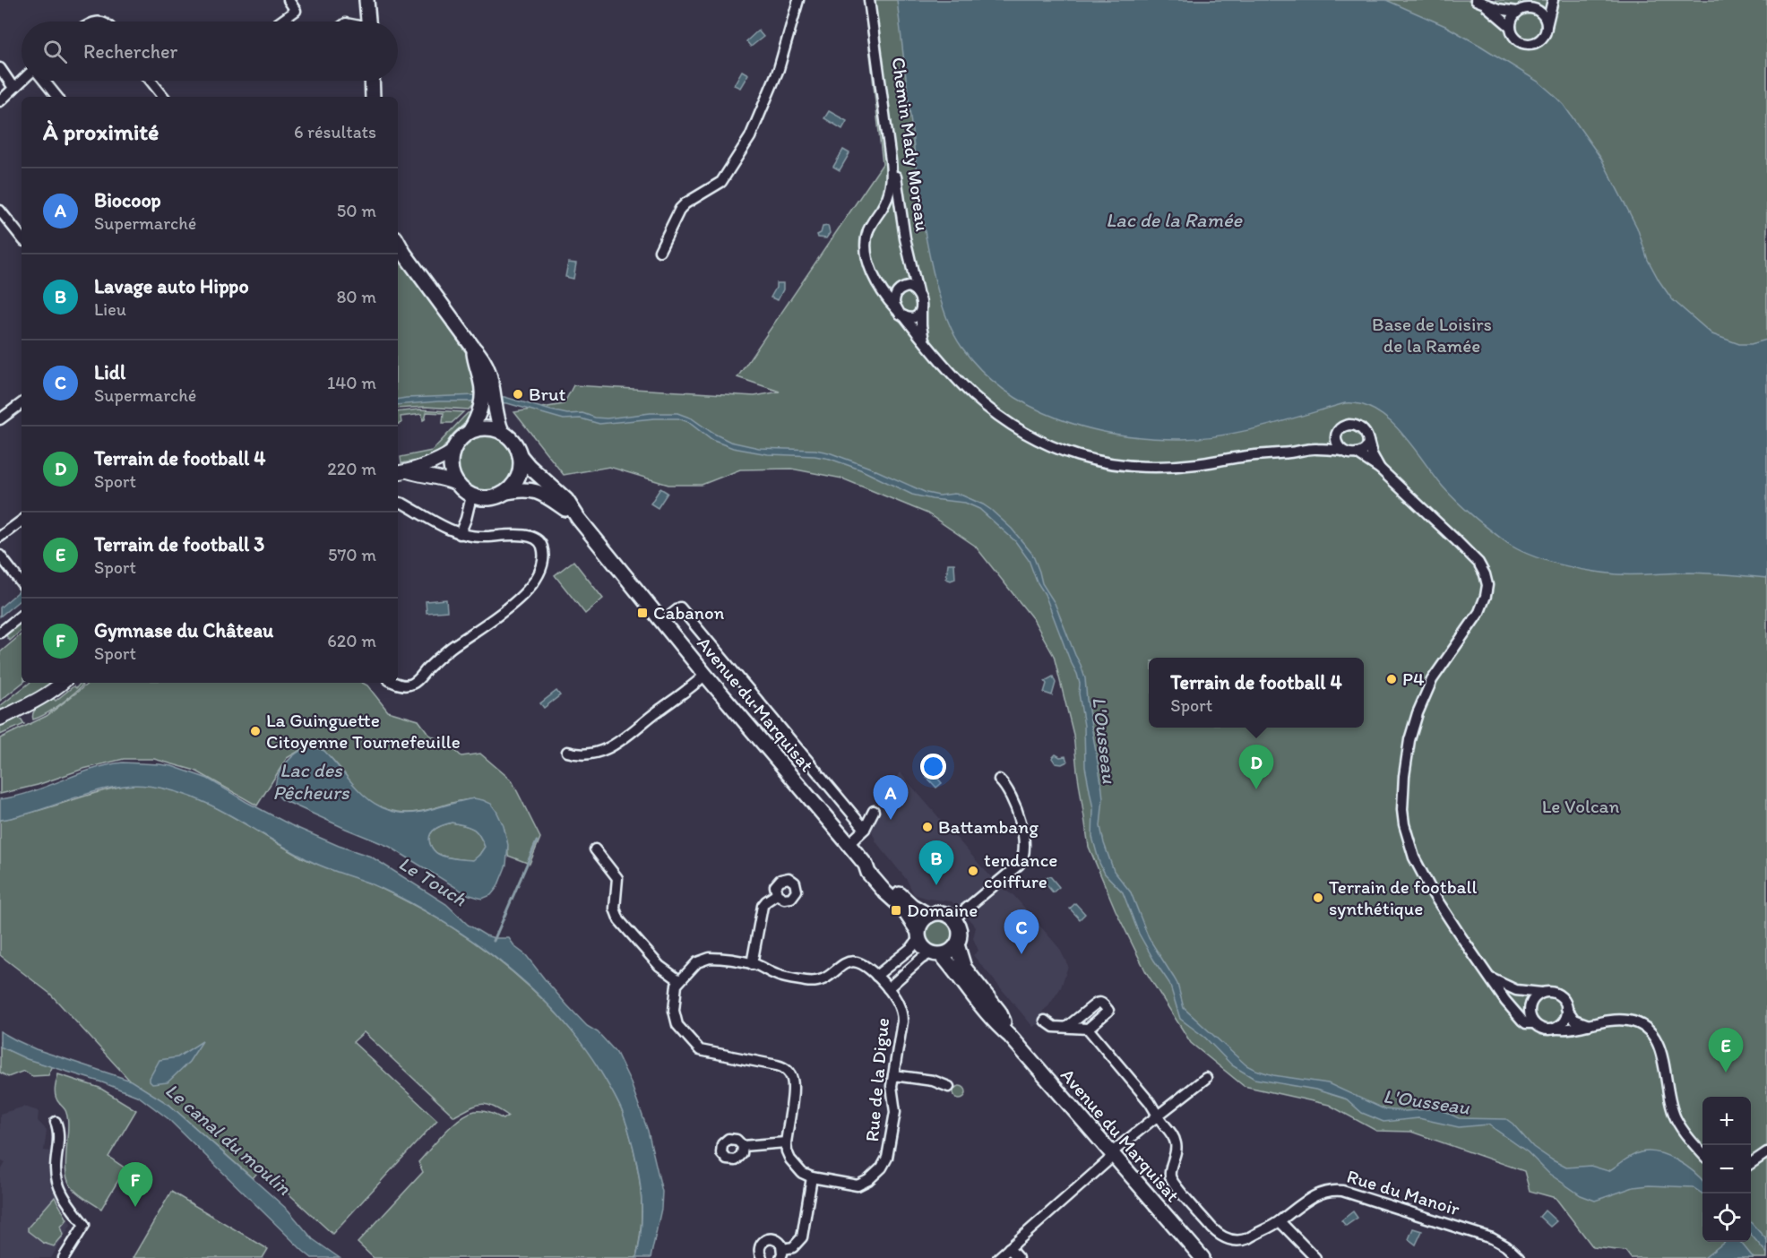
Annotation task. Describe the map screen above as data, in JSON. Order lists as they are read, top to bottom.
{
  "streets": {
    "main road": ["Avenue du Marquisat"],
    "street": ["Chemin Mady Moreau", "Rue de la Digue", "Rue du Manoir"]
  },
  "water": [
    "Lac de la Ramée",
    "L'Ousseau",
    "Lac des Pêcheurs",
    "Le Touch",
    "Le canal du moulin"
  ],
  "parks": ["Base de Loisirs de la Ramée", "Le Volcan"],
  "places": {
    "other": [
      "Brut",
      "P4",
      "La Guinguette Citoyenne Tournefeuille",
      "Battambang",
      "tendance coiffure",
      "Terrain de football synthétique"
    ],
    "transit": ["Cabanon", "Domaine"]
  },
  "page": {
    "search": "Rechercher",
    "heading": ["À proximité", "6 résultats"],
    "list": [
      {
        "mark": "A",
        "name": "Biocoop",
        "note": "Supermarché",
        "value": "50 m"
      },
      {
        "mark": "B",
        "name": "Lavage auto Hippo",
        "note": "Lieu",
        "value": "80 m"
      },
      {
        "mark": "C",
        "name": "Lidl",
        "note": "Supermarché",
        "value": "140 m"
      },
      {
        "mark": "D",
        "name": "Terrain de football 4",
        "note": "Sport",
        "value": "220 m"
      },
      {
        "mark": "E",
        "name": "Terrain de football 3",
        "note": "Sport",
        "value": "570 m"
      },
      {
        "mark": "F",
        "name": "Gymnase du Château",
        "note": "Sport",
        "value": "620 m"
      }
    ],
    "popup": ["Terrain de football 4", "Sport"],
    "pins": [
      "D",
      "A",
      "B",
      "C",
      "E",
      "F"
    ],
    "map_buttons": ["+", "−"]
  }
}
